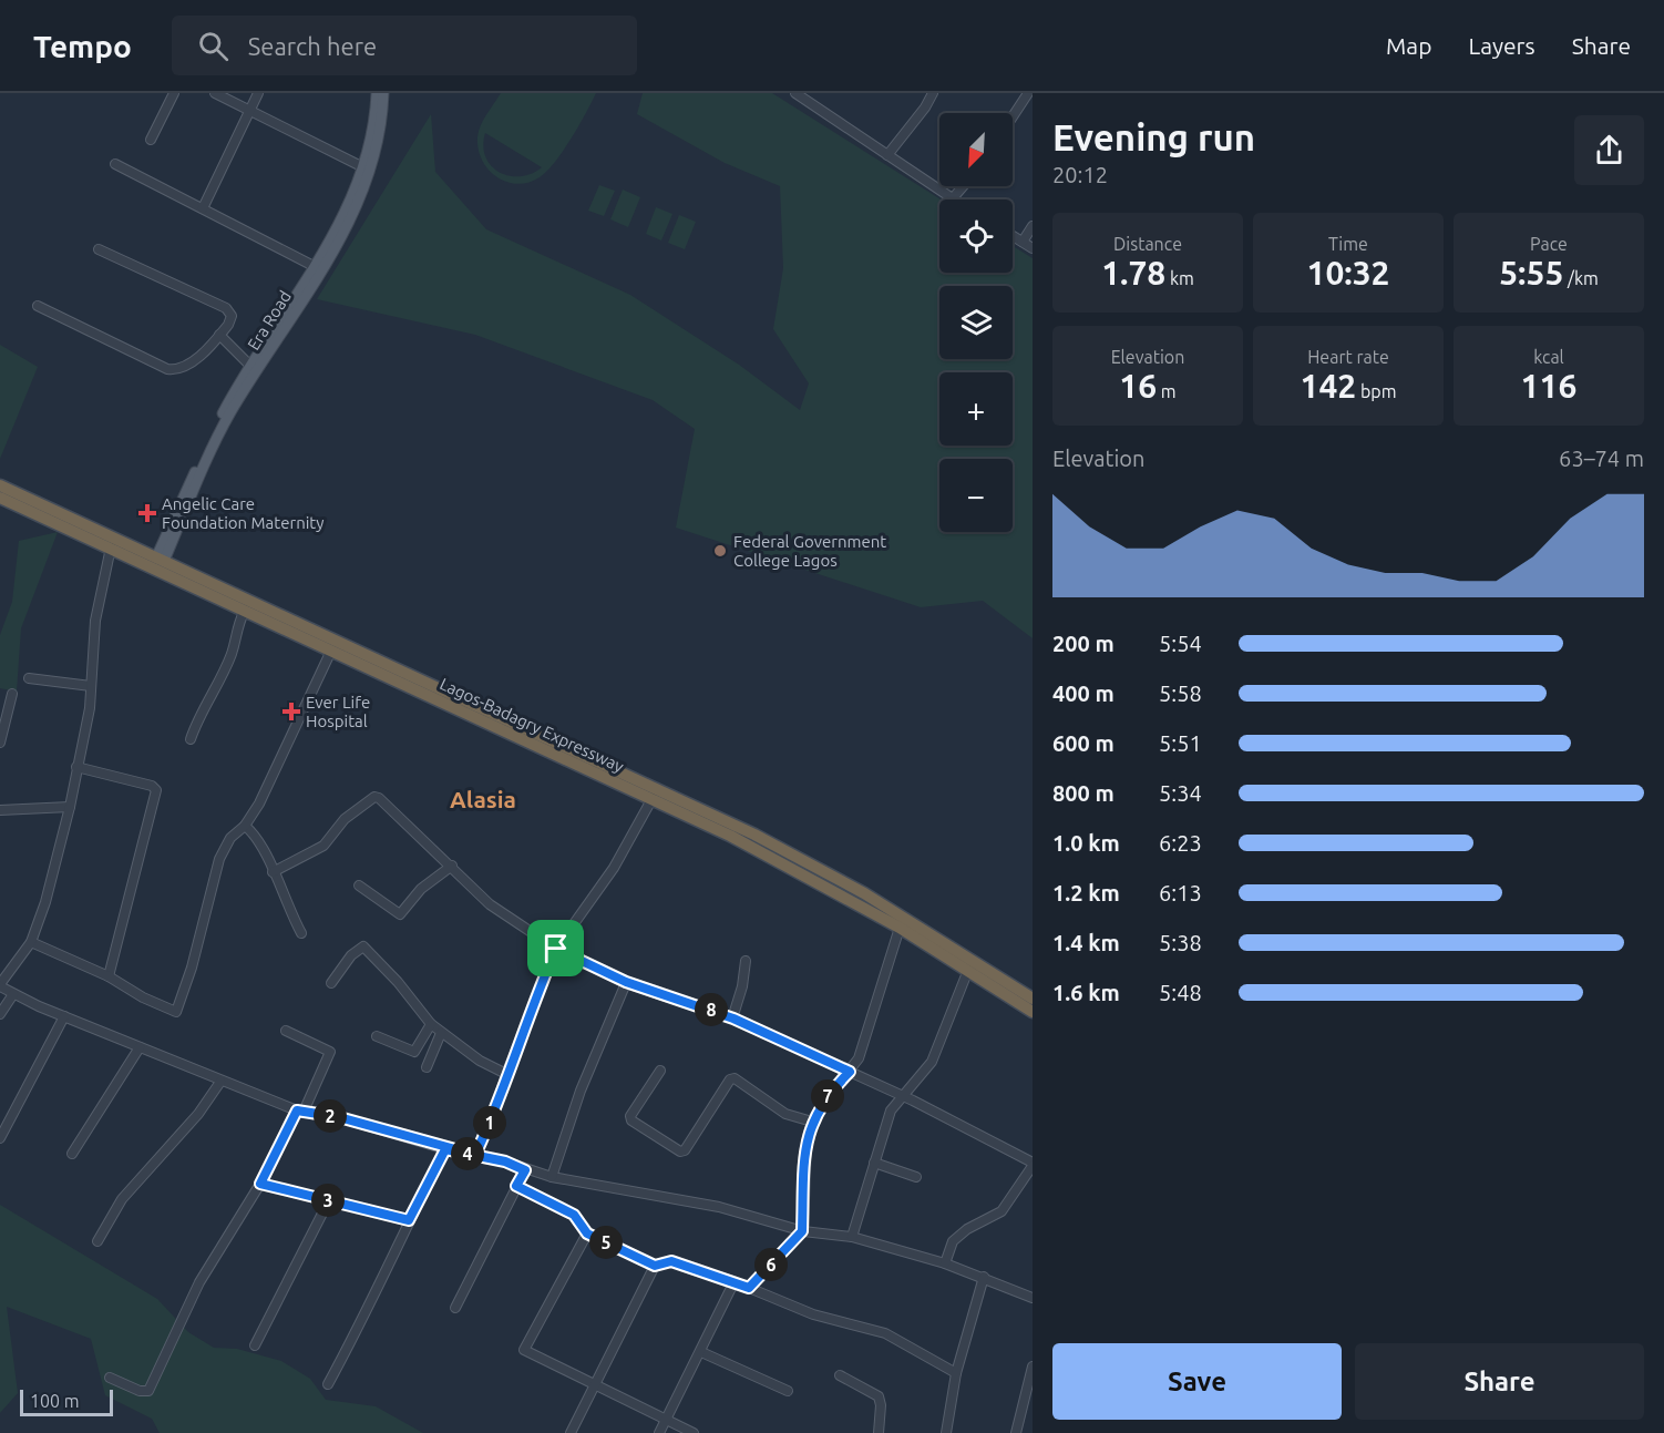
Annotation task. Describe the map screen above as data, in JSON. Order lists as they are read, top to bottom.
{
  "streets": {
    "highway": ["Lagos-Badagry Expressway"],
    "main road": ["Era Road"]
  },
  "crossings": [
    ["Era Road", "Lagos-Badagry Expressway"]
  ],
  "districts": ["Alasia"],
  "places": {
    "health": ["Angelic Care Foundation Maternity", "Ever Life Hospital"],
    "other": ["Federal Government College Lagos"]
  },
  "scale_bar": "100 m",
  "north": "bottom left",
  "page": {
    "header": "Tempo",
    "search": "Search here",
    "nav": ["Map", "Layers", "Share"],
    "heading": ["Evening run", "20:12"],
    "map_buttons": ["+", "−"],
    "stats": [
      ["Distance", "1.78 km"],
      ["Time", "10:32"],
      ["Pace", "5:55 /km"],
      ["Elevation", "16 m"],
      ["Heart rate", "142 bpm"],
      ["kcal", "116"]
    ],
    "chart": ["Elevation", "63–74 m"],
    "list": [
      {
        "name": "200 m",
        "note": "5:54"
      },
      {
        "name": "400 m",
        "note": "5:58"
      },
      {
        "name": "600 m",
        "note": "5:51"
      },
      {
        "name": "800 m",
        "note": "5:34"
      },
      {
        "name": "1.0 km",
        "note": "6:23"
      },
      {
        "name": "1.2 km",
        "note": "6:13"
      },
      {
        "name": "1.4 km",
        "note": "5:38"
      },
      {
        "name": "1.6 km",
        "note": "5:48"
      }
    ],
    "pins": [
      "8",
      "7",
      "2",
      "1",
      "4",
      "3",
      "5",
      "6"
    ],
    "buttons": ["Save", "Share"],
    "scale": "100 m"
  }
}
